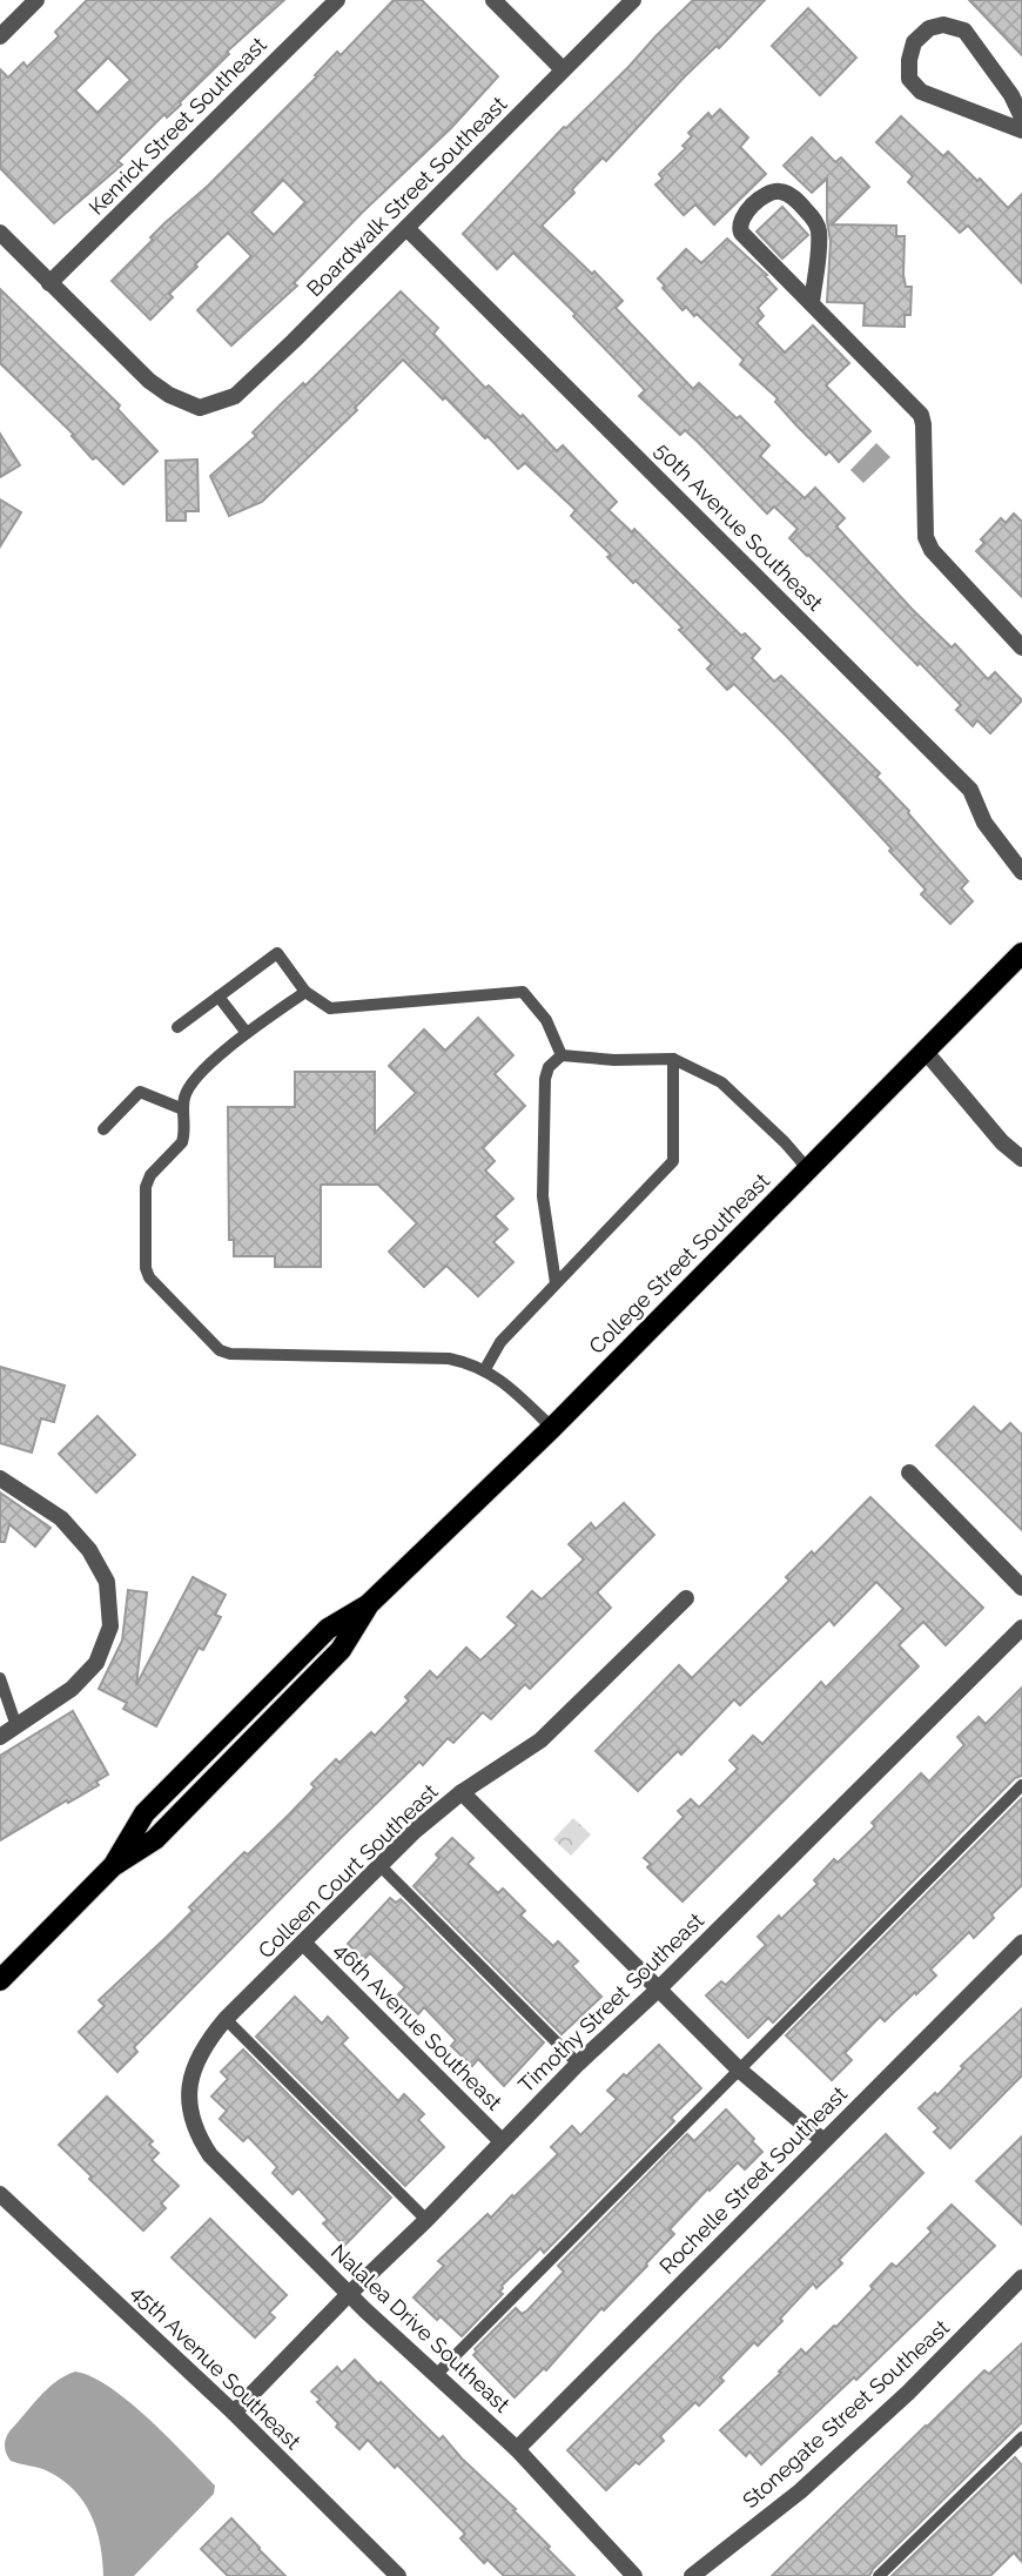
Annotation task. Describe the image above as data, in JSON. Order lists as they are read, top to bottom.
{
  "streets": {
    "main road": ["College Street Southeast"],
    "street": [
      "Kenrick Street Southeast",
      "Boardwalk Street Southeast",
      "50th Avenue Southeast",
      "Colleen Court Southeast",
      "Timothy Street Southeast",
      "46th Avenue Southeast",
      "Rochelle Street Southeast",
      "Nalalea Drive Southeast",
      "45th Avenue Southeast",
      "Stonegate Street Southeast"
    ]
  },
  "crossings": [
    ["Kenrick Street Southeast", "Boardwalk Street Southeast"],
    ["Boardwalk Street Southeast", "50th Avenue Southeast"],
    ["Colleen Court Southeast", "46th Avenue Southeast"],
    ["Colleen Court Southeast", "Nalalea Drive Southeast"],
    ["Timothy Street Southeast", "46th Avenue Southeast"],
    ["Timothy Street Southeast", "Nalalea Drive Southeast"],
    ["Timothy Street Southeast", "45th Avenue Southeast"],
    ["Rochelle Street Southeast", "Nalalea Drive Southeast"]
  ]
}
